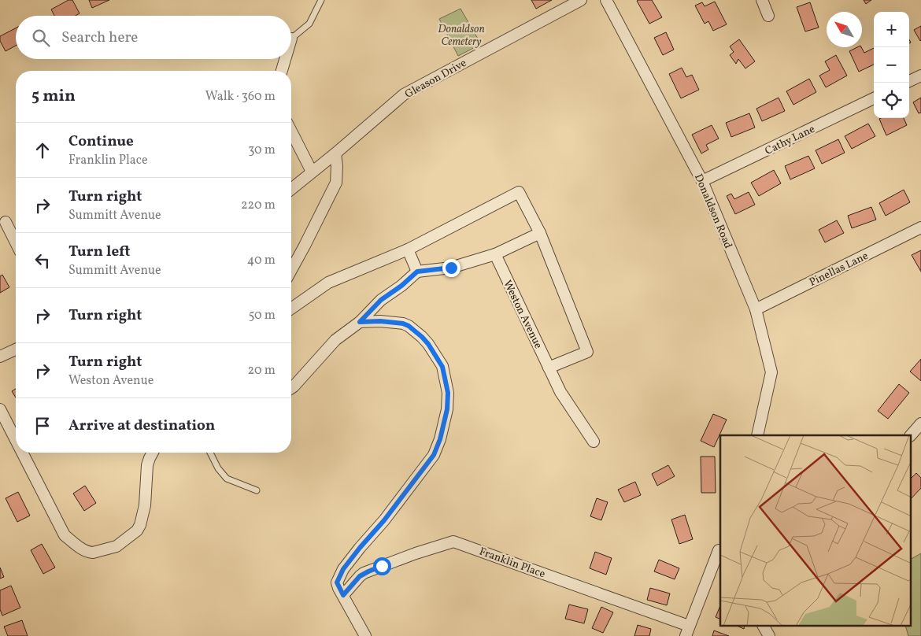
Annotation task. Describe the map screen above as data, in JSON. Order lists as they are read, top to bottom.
{
  "streets": {
    "street": [
      "Gleason Drive",
      "Cathy Lane",
      "Donaldson Road",
      "Pinellas Lane",
      "Weston Avenue",
      "Franklin Place"
    ]
  },
  "crossings": [
    ["Cathy Lane", "Donaldson Road"],
    ["Donaldson Road", "Pinellas Lane"]
  ],
  "parks": ["Donaldson Cemetery"],
  "north": "top left",
  "page": {
    "map_buttons": ["+", "−"],
    "search": "Search here",
    "heading": ["5 min", "Walk · 360 m"],
    "list": [
      ["Continue", "Franklin Place", "30 m"],
      ["Turn right", "Summitt Avenue", "220 m"],
      ["Turn left", "Summitt Avenue", "40 m"],
      ["Turn right", "50 m"],
      ["Turn right", "Weston Avenue", "20 m"],
      "Arrive at destination"
    ]
  }
}
